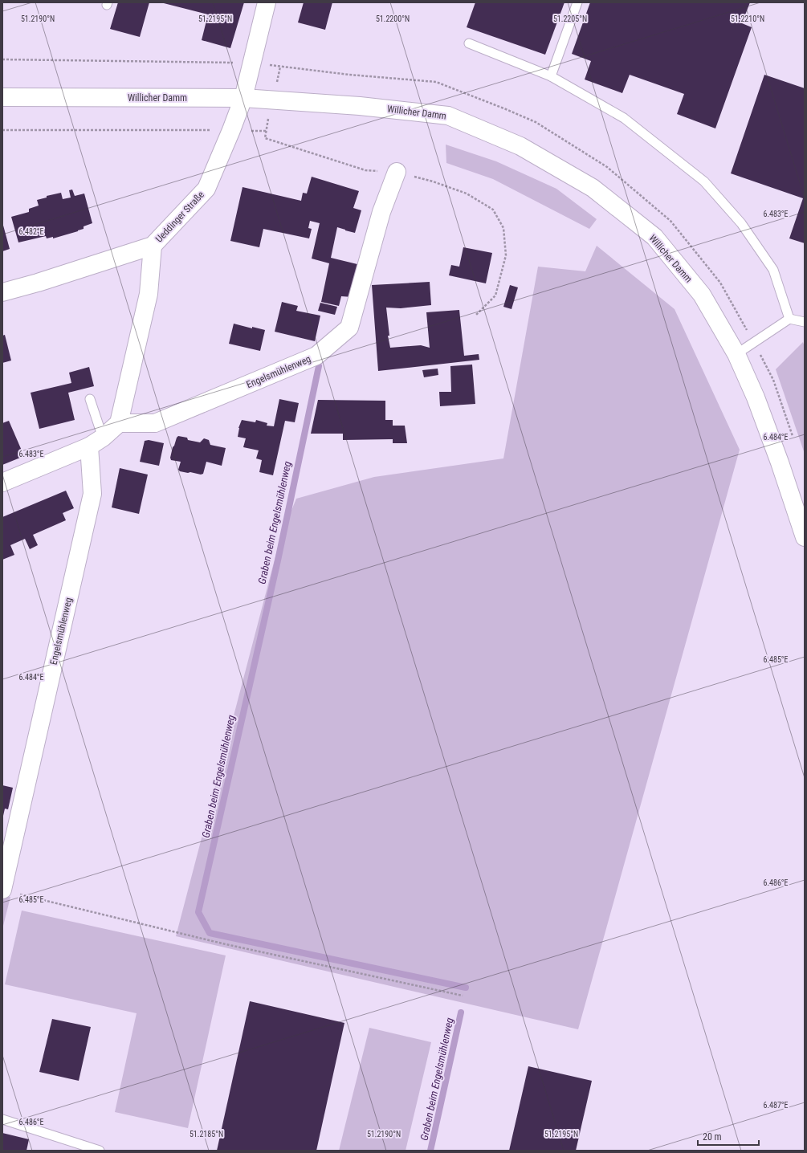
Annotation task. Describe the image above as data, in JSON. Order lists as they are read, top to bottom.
{
  "streets": {
    "street": ["Willicher Damm", "Ueddinger Straße", "Engelsmühlenweg"]
  },
  "crossings": [
    ["Willicher Damm", "Ueddinger Straße"]
  ],
  "water": ["Graben beim Engelsmühlenweg"],
  "scale_bar": "20 m",
  "coordinates": [
    "51.2190°N",
    "51.2195°N",
    "51.2200°N",
    "51.2205°N",
    "51.2210°N",
    "6.483°E",
    "6.482°E",
    "6.484°E",
    "6.485°E",
    "6.486°E",
    "6.487°E",
    "51.2185°N"
  ]
}
